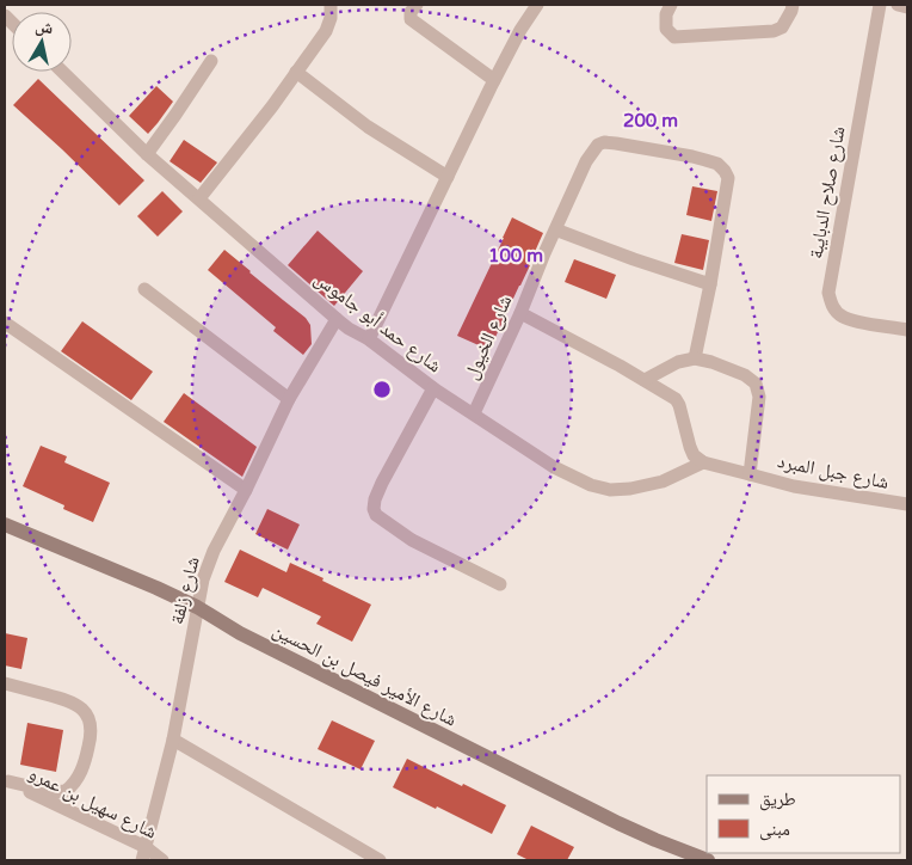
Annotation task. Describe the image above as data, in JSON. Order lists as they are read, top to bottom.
{
  "streets": {
    "street": [
      "شارع صلاح الدبايبة",
      "شارع حمد أبو جاموس",
      "شارع الخيول",
      "شارع جبل المبرد",
      "شارع زلفة",
      "شارع الأمير فيصل بن الحسين",
      "شارع سهيل بن عمرو"
    ]
  },
  "crossings": [
    ["شارع حمد أبو جاموس", "شارع الخيول"],
    ["شارع حمد أبو جاموس", "شارع زلفة"],
    ["شارع زلفة", "شارع الأمير فيصل بن الحسين"],
    ["شارع زلفة", "شارع سهيل بن عمرو"]
  ],
  "legend": ["طريق", "مبنى"],
  "north": "top",
  "rings": ["200 m", "100 m"]
}
